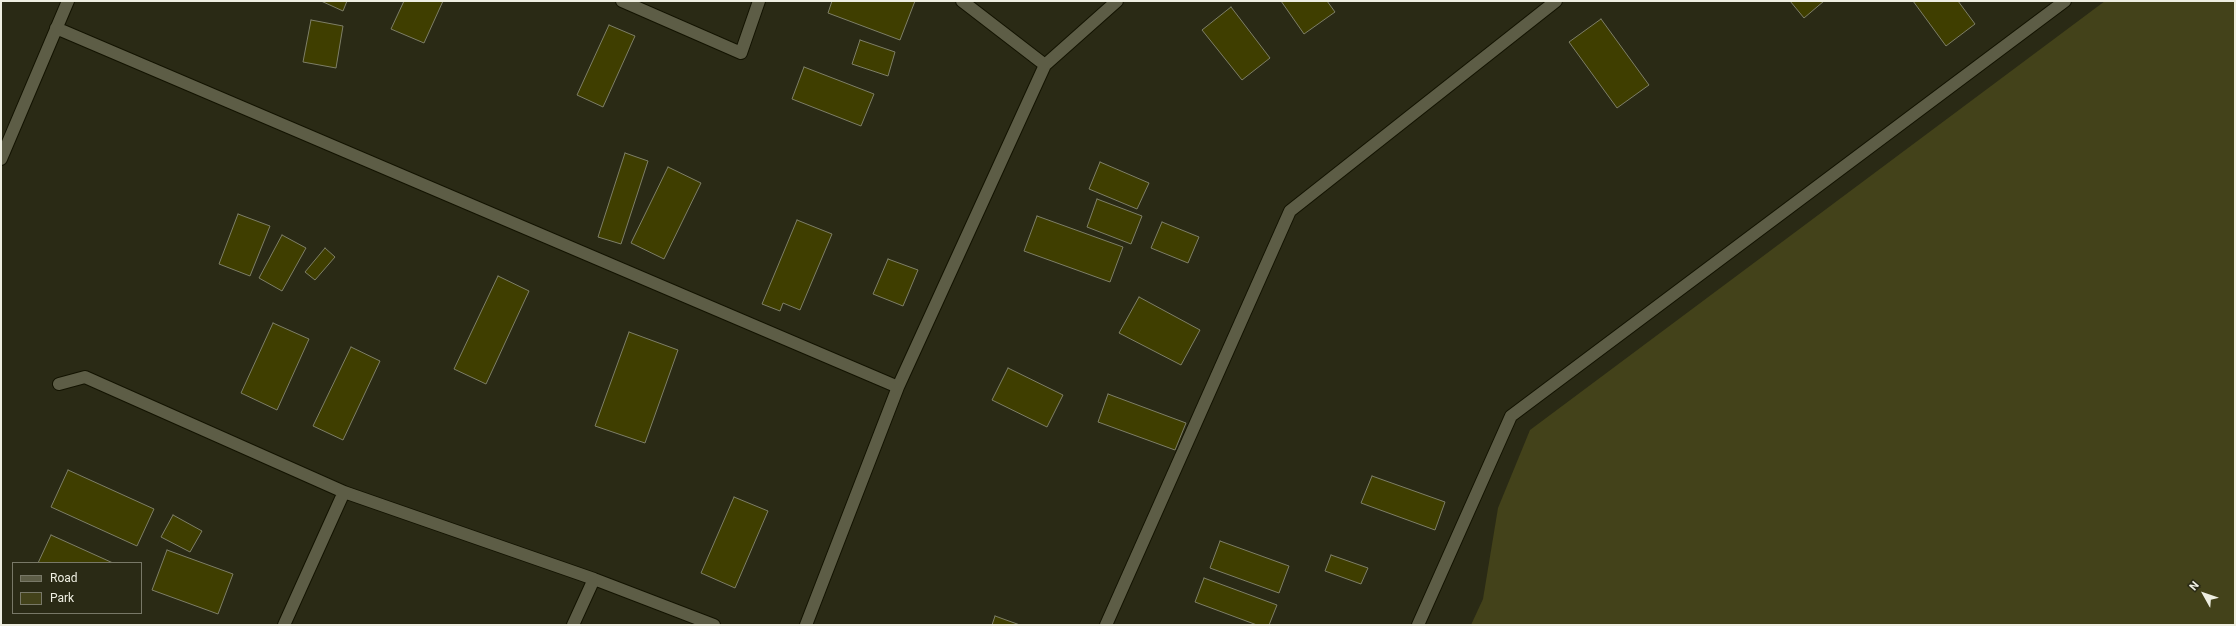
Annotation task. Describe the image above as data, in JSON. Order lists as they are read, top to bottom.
{
  "legend": ["Road", "Park"],
  "north": "top left"
}
